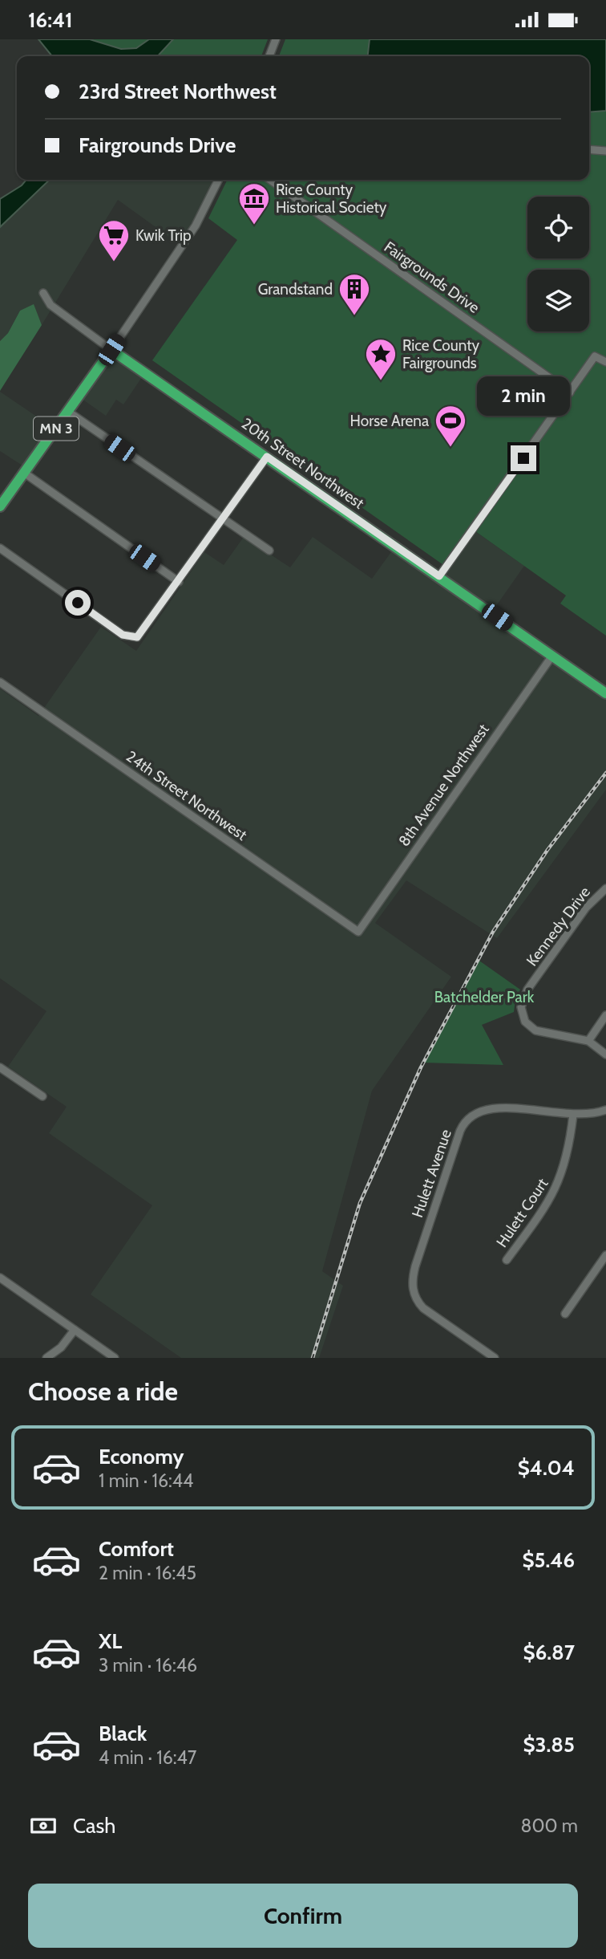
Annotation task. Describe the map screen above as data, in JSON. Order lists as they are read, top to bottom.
{
  "streets": {
    "highway": ["MN 3", "20th Street Northwest"],
    "street": [
      "Fairgrounds Drive",
      "8th Avenue Northwest",
      "24th Street Northwest",
      "Kennedy Drive",
      "Hulett Avenue",
      "Hulett Court"
    ]
  },
  "crossings": [
    ["MN 3", "20th Street Northwest"],
    ["20th Street Northwest", "8th Avenue Northwest"],
    ["8th Avenue Northwest", "24th Street Northwest"],
    ["Hulett Avenue", "Hulett Court"]
  ],
  "parks": ["Batchelder Park"],
  "places": {
    "museum": ["Rice County Historical Society"],
    "supermarket": ["Kwik Trip"],
    "building": ["Grandstand"],
    "place": ["Rice County Fairgrounds"],
    "sports": ["Horse Arena"]
  },
  "page": {
    "status": "16:41",
    "banner": ["23rd Street Northwest", "Fairgrounds Drive"],
    "bubble": "2 min",
    "heading": "Choose a ride",
    "list": [
      {
        "name": "Economy",
        "note": "1 min · 16:44",
        "value": "$4.04"
      },
      {
        "name": "Comfort",
        "note": "2 min · 16:45",
        "value": "$5.46"
      },
      {
        "name": "XL",
        "note": "3 min · 16:46",
        "value": "$6.87"
      },
      {
        "name": "Black",
        "note": "4 min · 16:47",
        "value": "$3.85"
      }
    ],
    "pay": ["Cash", "800 m"],
    "buttons": "Confirm"
  }
}
